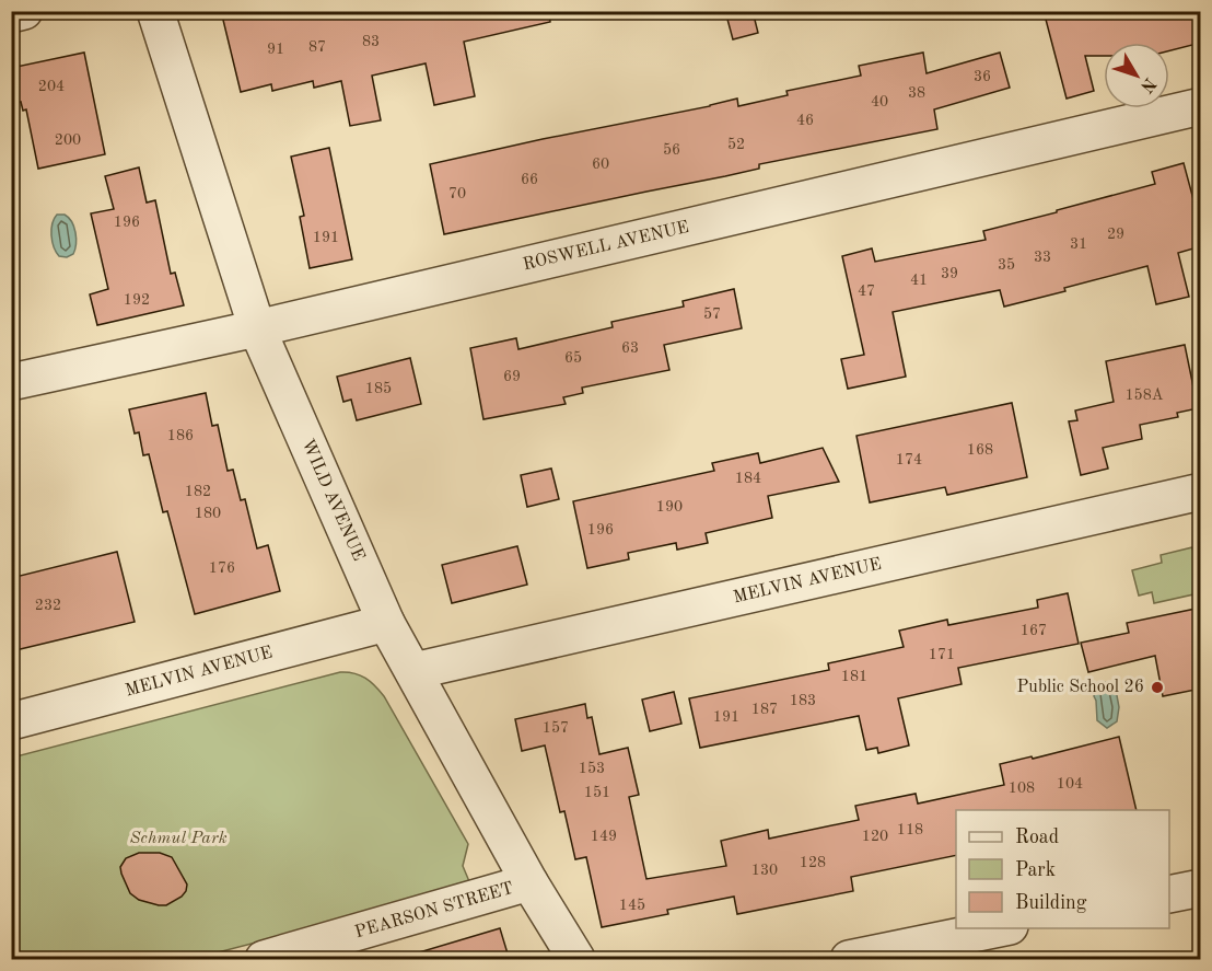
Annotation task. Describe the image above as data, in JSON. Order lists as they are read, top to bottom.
{
  "streets": {
    "street": [
      "ROSWELL AVENUE",
      "WILD AVENUE",
      "MELVIN AVENUE",
      "PEARSON STREET"
    ]
  },
  "crossings": [
    ["ROSWELL AVENUE", "WILD AVENUE"],
    ["WILD AVENUE", "MELVIN AVENUE"],
    ["WILD AVENUE", "PEARSON STREET"]
  ],
  "parks": ["Schmul Park"],
  "places": ["Public School 26"],
  "house_numbers": [
    "83",
    "87",
    "91",
    "36",
    "204",
    "38",
    "40",
    "46",
    "200",
    "52",
    "56",
    "60",
    "66",
    "70",
    "196",
    "29",
    "191",
    "31",
    "33",
    "35",
    "39",
    "41",
    "47",
    "192",
    "57",
    "63",
    "65",
    "69",
    "185",
    "158A",
    "186",
    "168",
    "174",
    "184",
    "182",
    "190",
    "180",
    "196",
    "176",
    "232",
    "167",
    "171",
    "181",
    "183",
    "187",
    "191",
    "157",
    "153",
    "104",
    "108",
    "151",
    "118",
    "149",
    "120",
    "128",
    "130",
    "145"
  ],
  "legend": ["Road", "Park", "Building"],
  "north": "bottom right"
}
